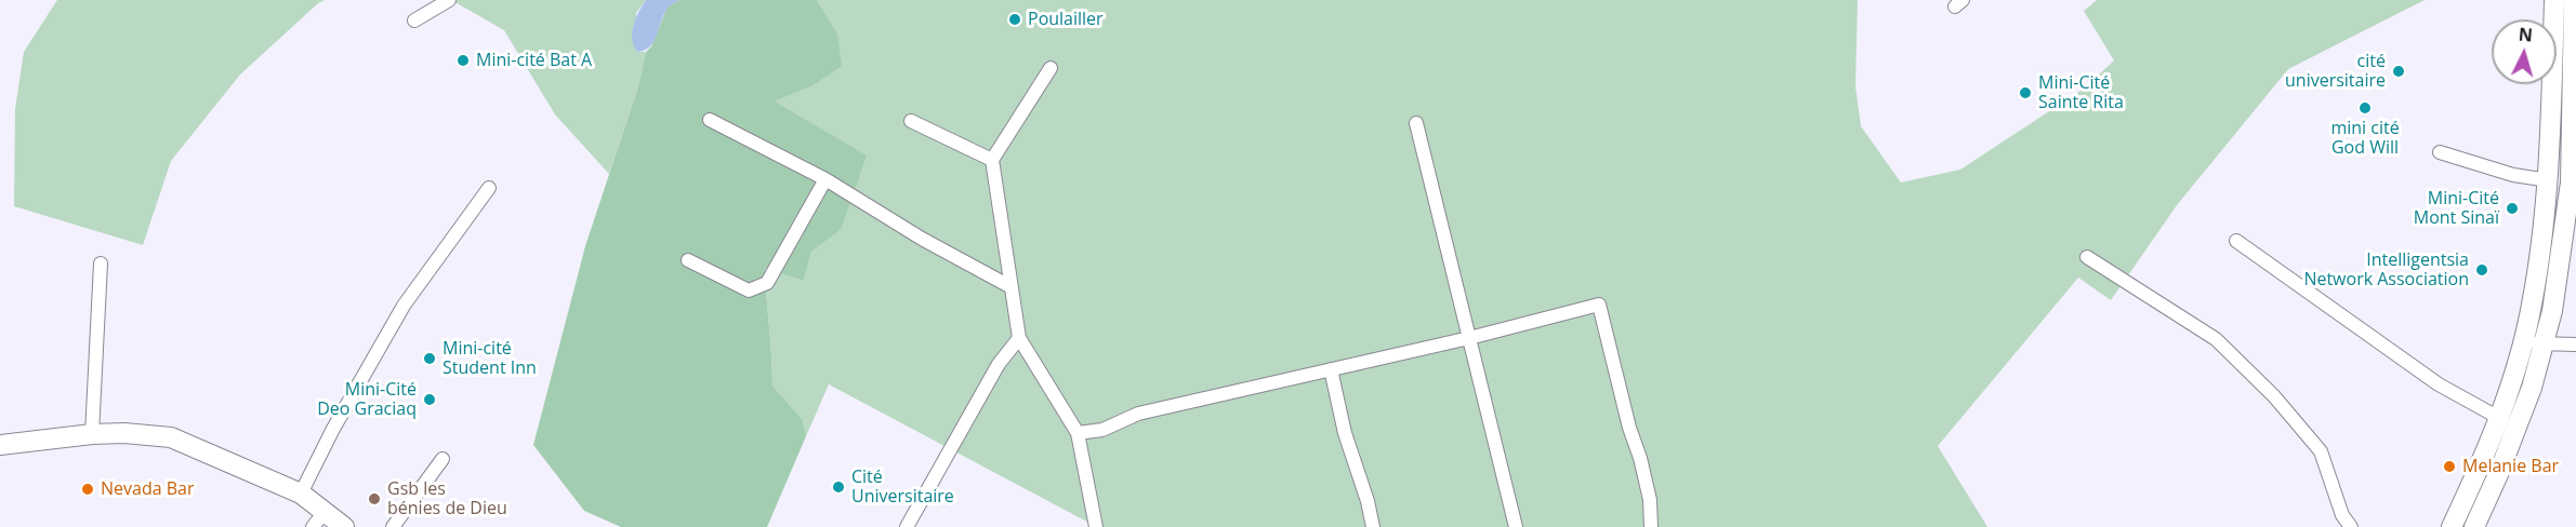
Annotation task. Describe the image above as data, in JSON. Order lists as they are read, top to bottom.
{
  "places": [
    "Poulailler",
    "Mini-cité Bat A",
    "cité universitaire",
    "Mini-Cité Sainte Rita",
    "mini cité God Will",
    "Mini-Cité Mont Sinaï",
    "Intelligentsia Network Association",
    "Mini-cité Student Inn",
    "Mini-Cité Deo Graciaq",
    "Melanie Bar",
    "Cité Universitaire",
    "Nevada Bar",
    "Gsb les bénies de Dieu"
  ],
  "north": "top"
}
